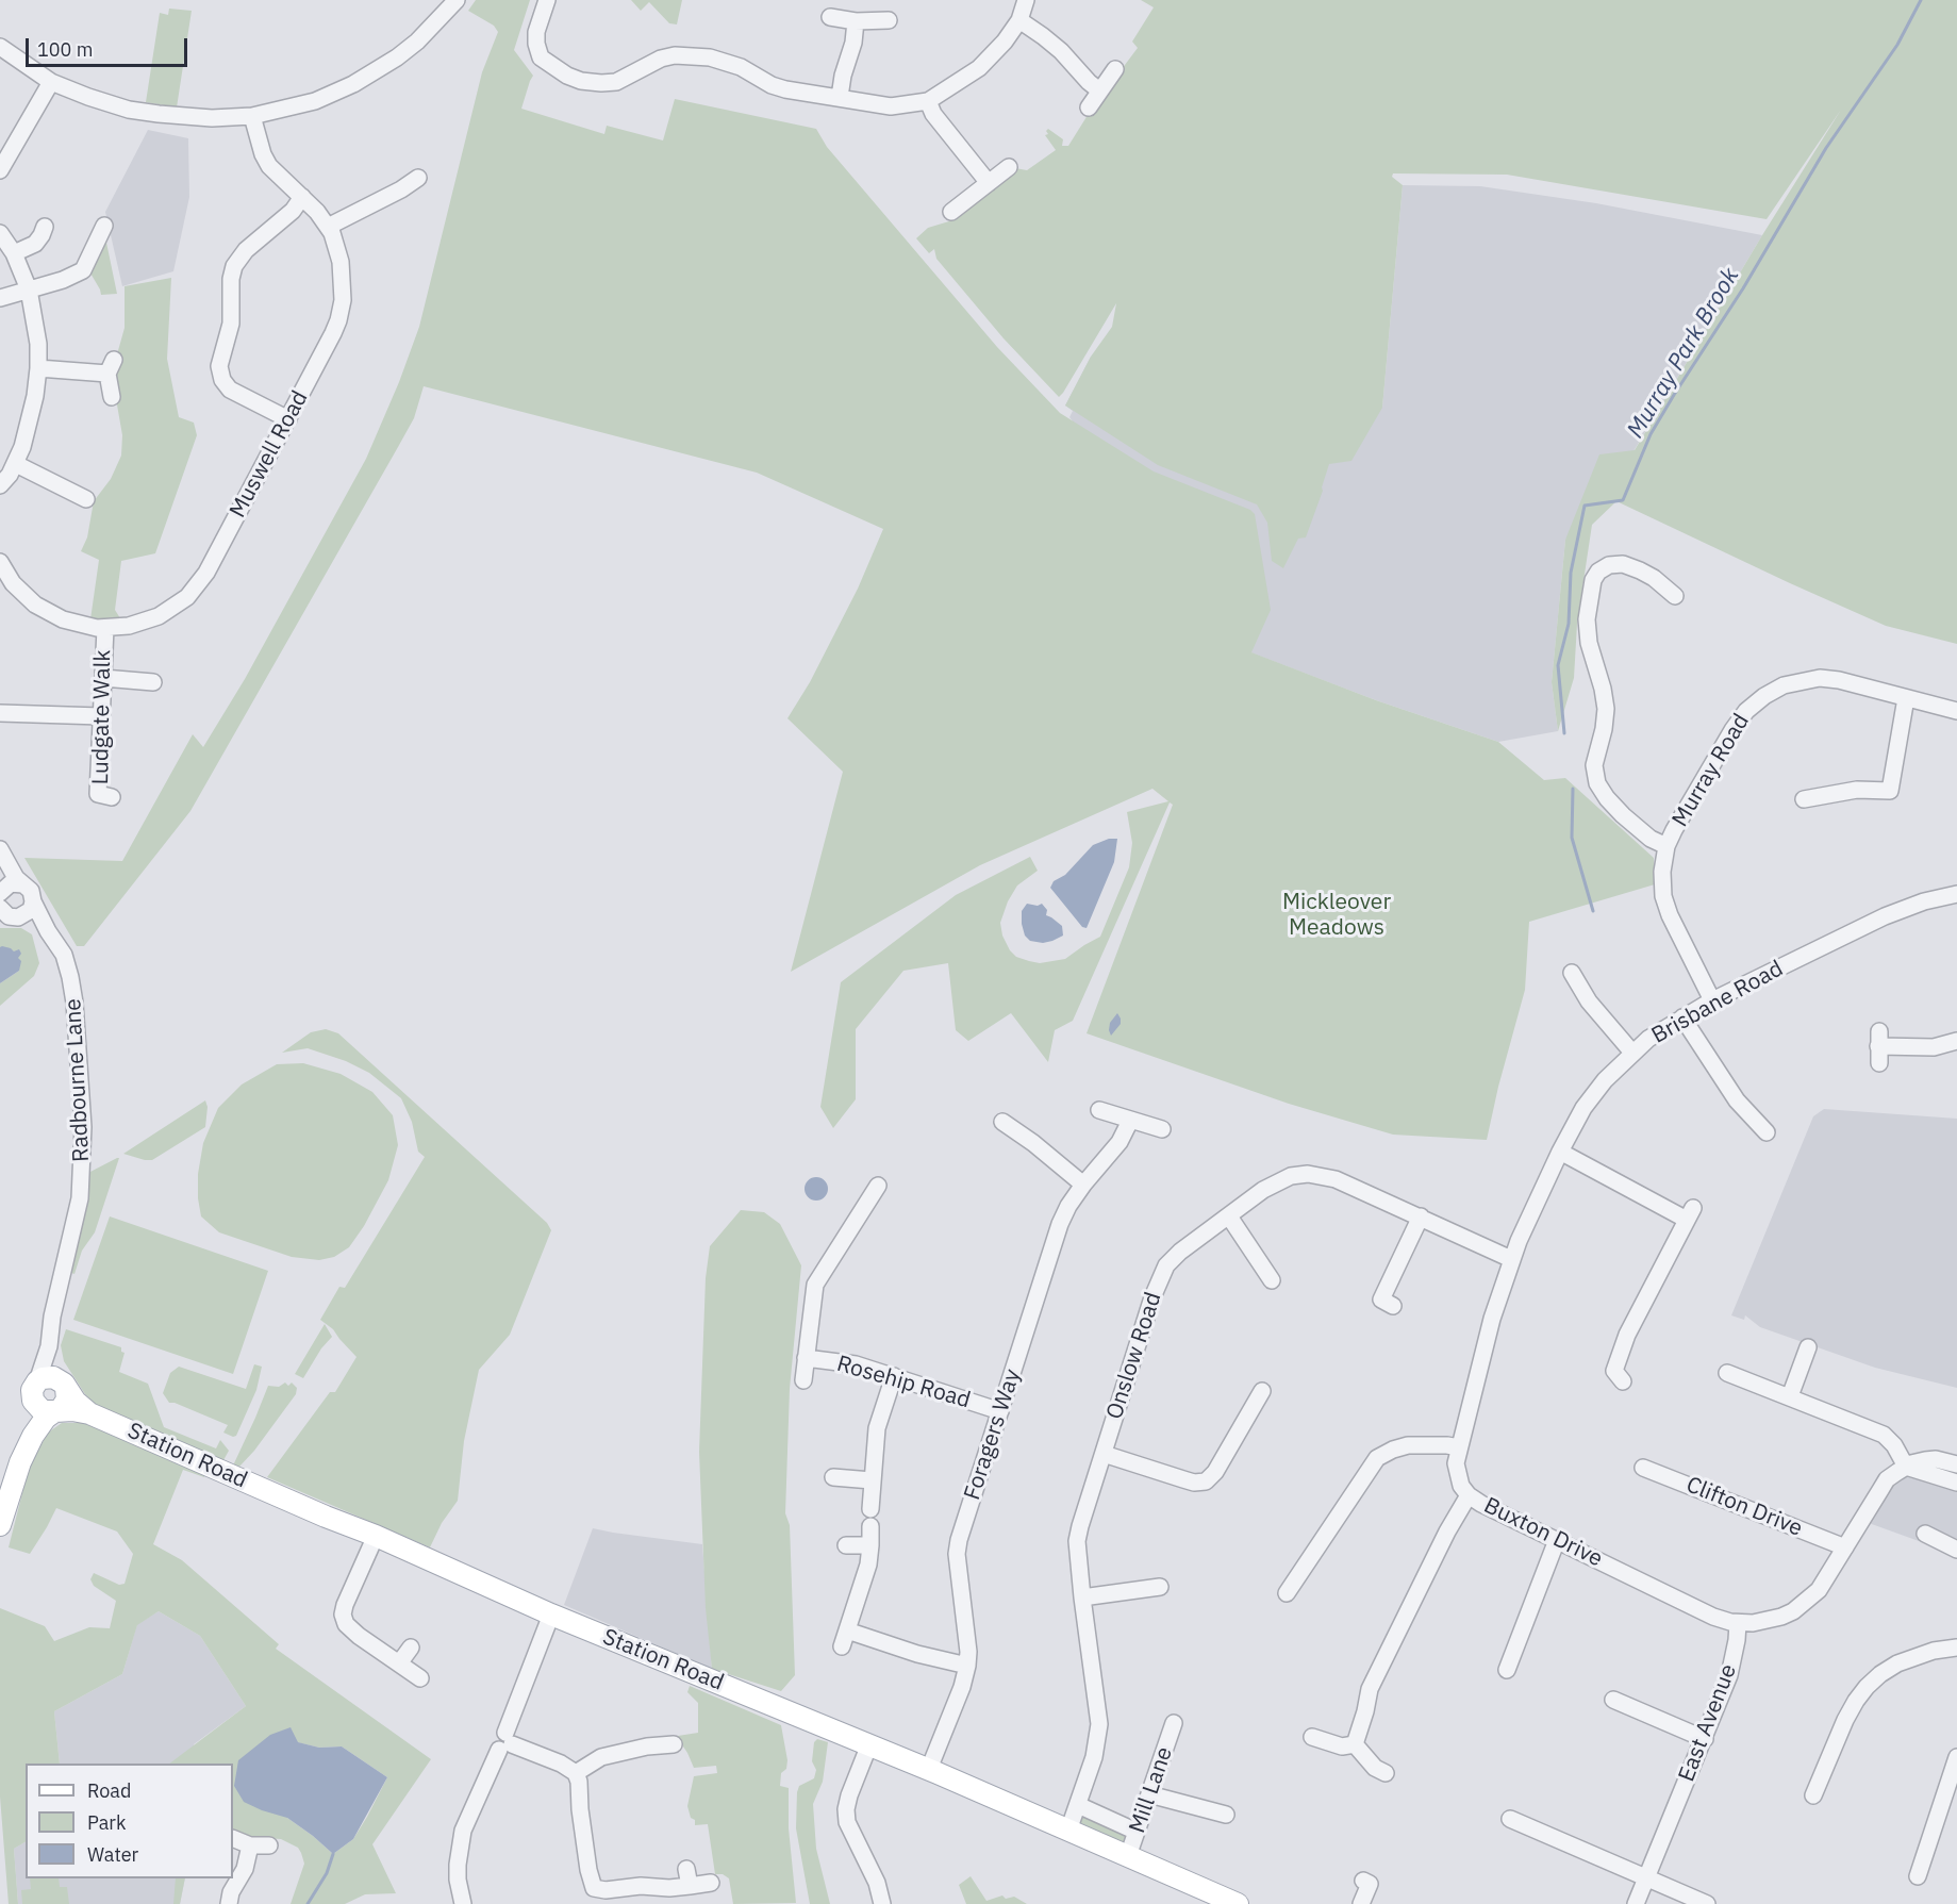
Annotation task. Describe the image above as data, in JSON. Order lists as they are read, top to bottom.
{
  "streets": {
    "main road": ["Station Road"],
    "street": [
      "Muswell Road",
      "Ludgate Walk",
      "Murray Road",
      "Brisbane Road",
      "Radbourne Lane",
      "Onslow Road",
      "Rosehip Road",
      "Foragers Way",
      "Clifton Drive",
      "Buxton Drive",
      "East Avenue",
      "Mill Lane"
    ]
  },
  "crossings": [
    ["Muswell Road", "Ludgate Walk"],
    ["Murray Road", "Brisbane Road"],
    ["Brisbane Road", "Onslow Road"],
    ["Brisbane Road", "Buxton Drive"],
    ["Radbourne Lane", "Station Road"],
    ["Onslow Road", "Station Road"],
    ["Onslow Road", "Buxton Drive"],
    ["Rosehip Road", "Foragers Way"],
    ["Foragers Way", "Station Road"],
    ["Station Road", "Mill Lane"],
    ["Buxton Drive", "East Avenue"]
  ],
  "water": ["Murray Park Brook"],
  "parks": ["Mickleover Meadows"],
  "legend": ["Road", "Park", "Water"],
  "scale_bar": "100 m"
}
